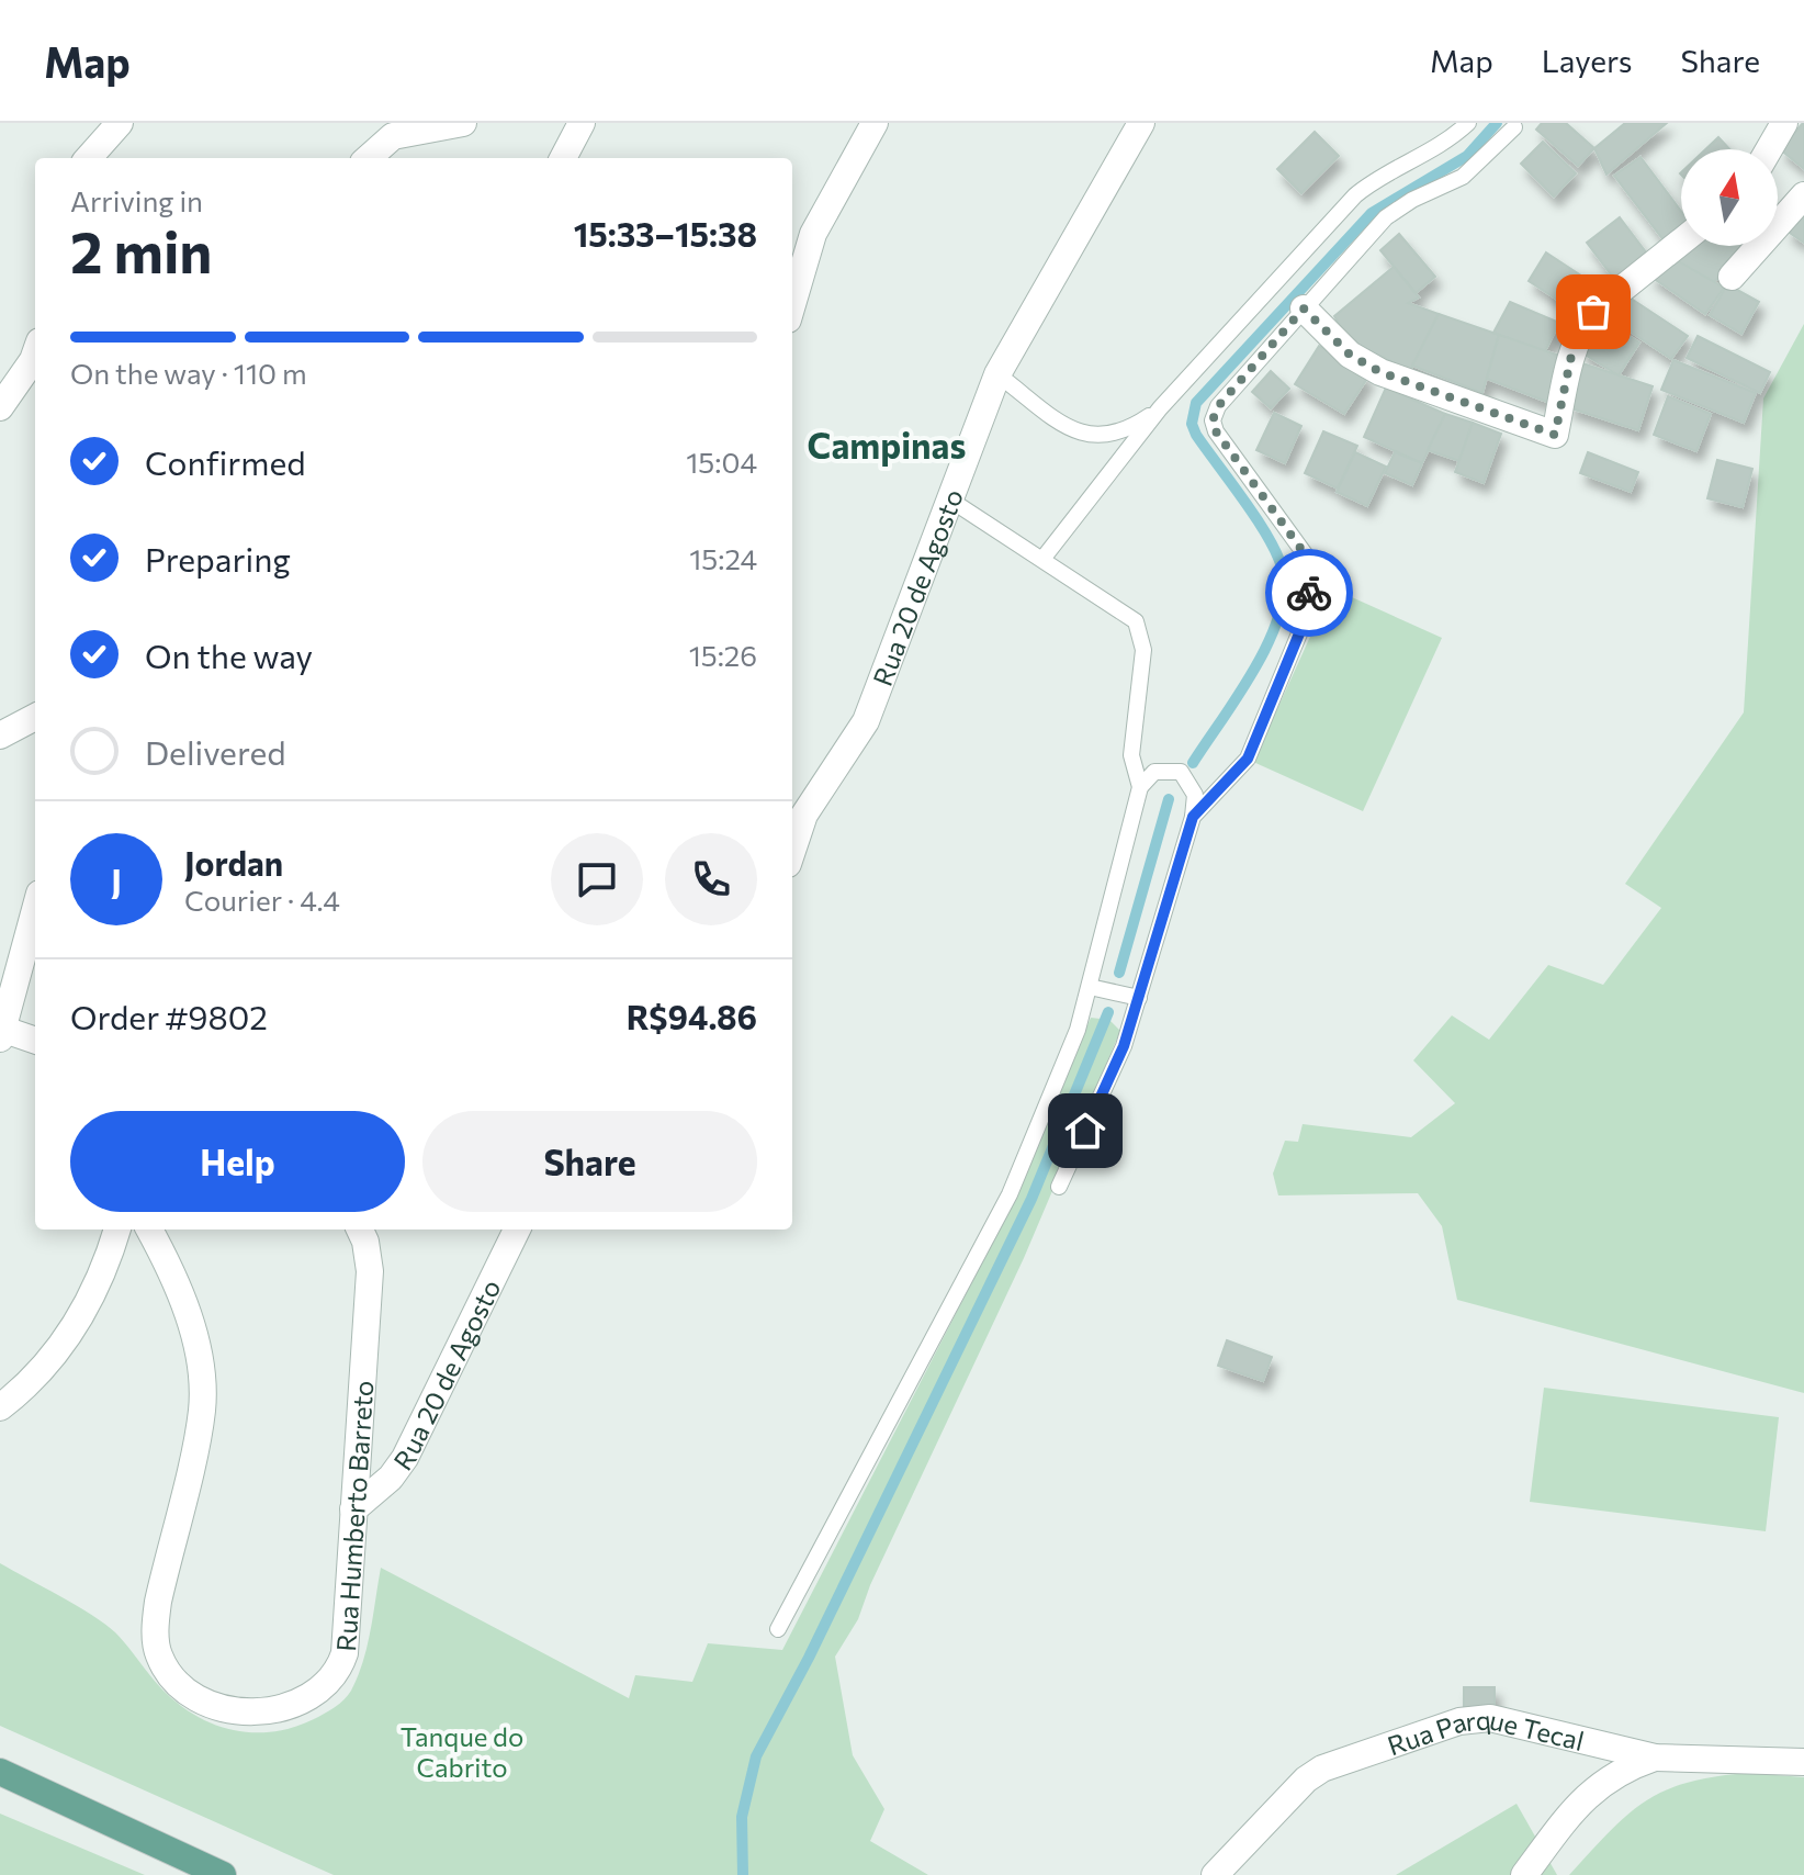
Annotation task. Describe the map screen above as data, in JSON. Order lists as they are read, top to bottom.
{
  "streets": {
    "street": ["Rua 20 de Agosto", "Rua Humberto Barreto", "Rua Parque Tecal"]
  },
  "crossings": [
    ["Rua 20 de Agosto", "Rua Humberto Barreto"]
  ],
  "districts": ["Campinas"],
  "parks": ["Tanque do Cabrito"],
  "north": "top",
  "page": {
    "header": "Map",
    "nav": ["Map", "Layers", "Share"],
    "heading": ["2 min", "Arriving in", "15:33–15:38"],
    "panel": [
      "Jordan",
      "Courier · 4.4",
      "Order #9802",
      "R$94.86"
    ],
    "bar": "On the way · 110 m",
    "list": [
      ["Confirmed", "15:04"],
      ["Preparing", "15:24"],
      ["On the way", "15:26"],
      "Delivered"
    ],
    "round": "J",
    "buttons": ["Help", "Share"]
  }
}
